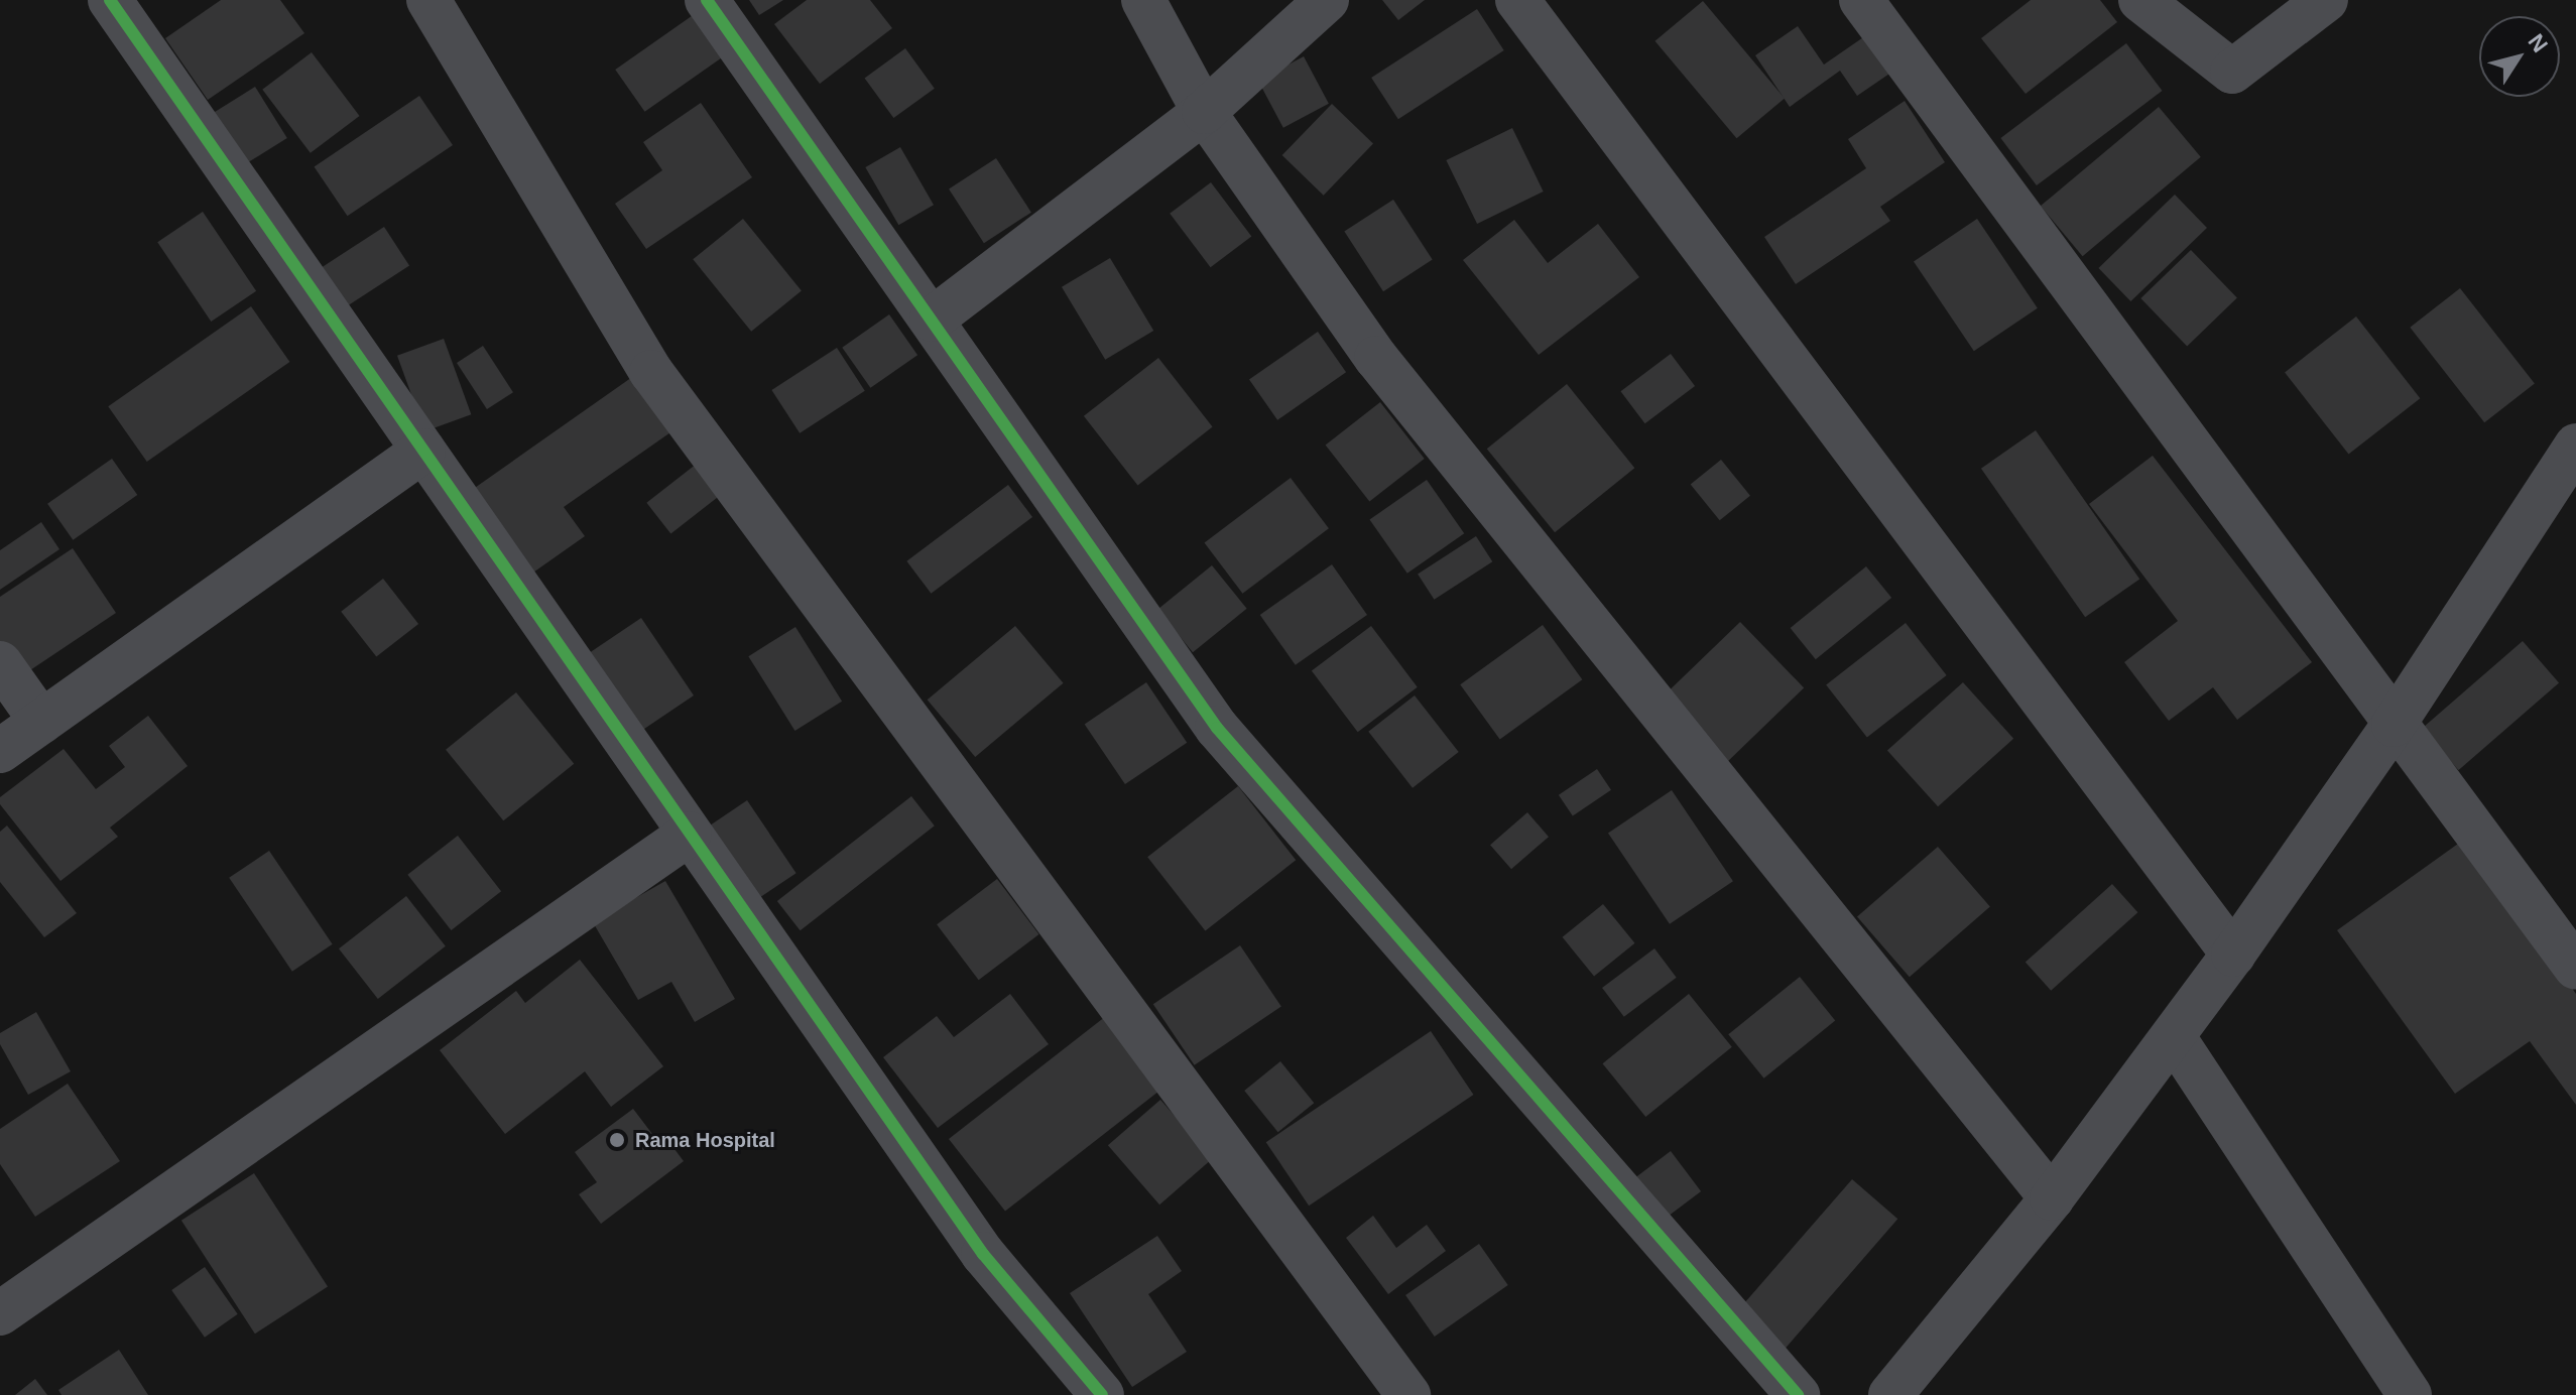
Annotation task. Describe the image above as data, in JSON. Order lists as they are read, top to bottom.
{
  "places": ["Rama Hospital"],
  "north": "top right"
}
